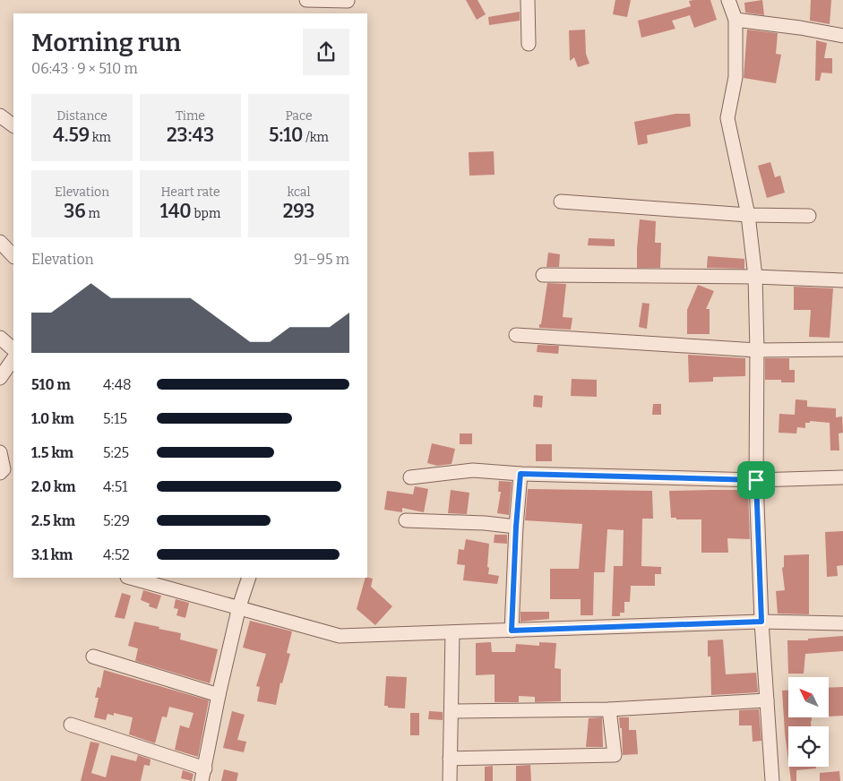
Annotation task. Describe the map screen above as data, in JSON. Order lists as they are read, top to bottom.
{
  "north": "top left",
  "page": {
    "heading": ["Morning run", "06:43 · 9 × 510 m"],
    "stats": [
      ["Distance", "4.59 km"],
      ["Time", "23:43"],
      ["Pace", "5:10 /km"],
      ["Elevation", "36 m"],
      ["Heart rate", "140 bpm"],
      ["kcal", "293"]
    ],
    "chart": ["Elevation", "91–95 m"],
    "list": [
      {
        "name": "510 m",
        "note": "4:48"
      },
      {
        "name": "1.0 km",
        "note": "5:15"
      },
      {
        "name": "1.5 km",
        "note": "5:25"
      },
      {
        "name": "2.0 km",
        "note": "4:51"
      },
      {
        "name": "2.5 km",
        "note": "5:29"
      },
      {
        "name": "3.1 km",
        "note": "4:52"
      }
    ]
  }
}
